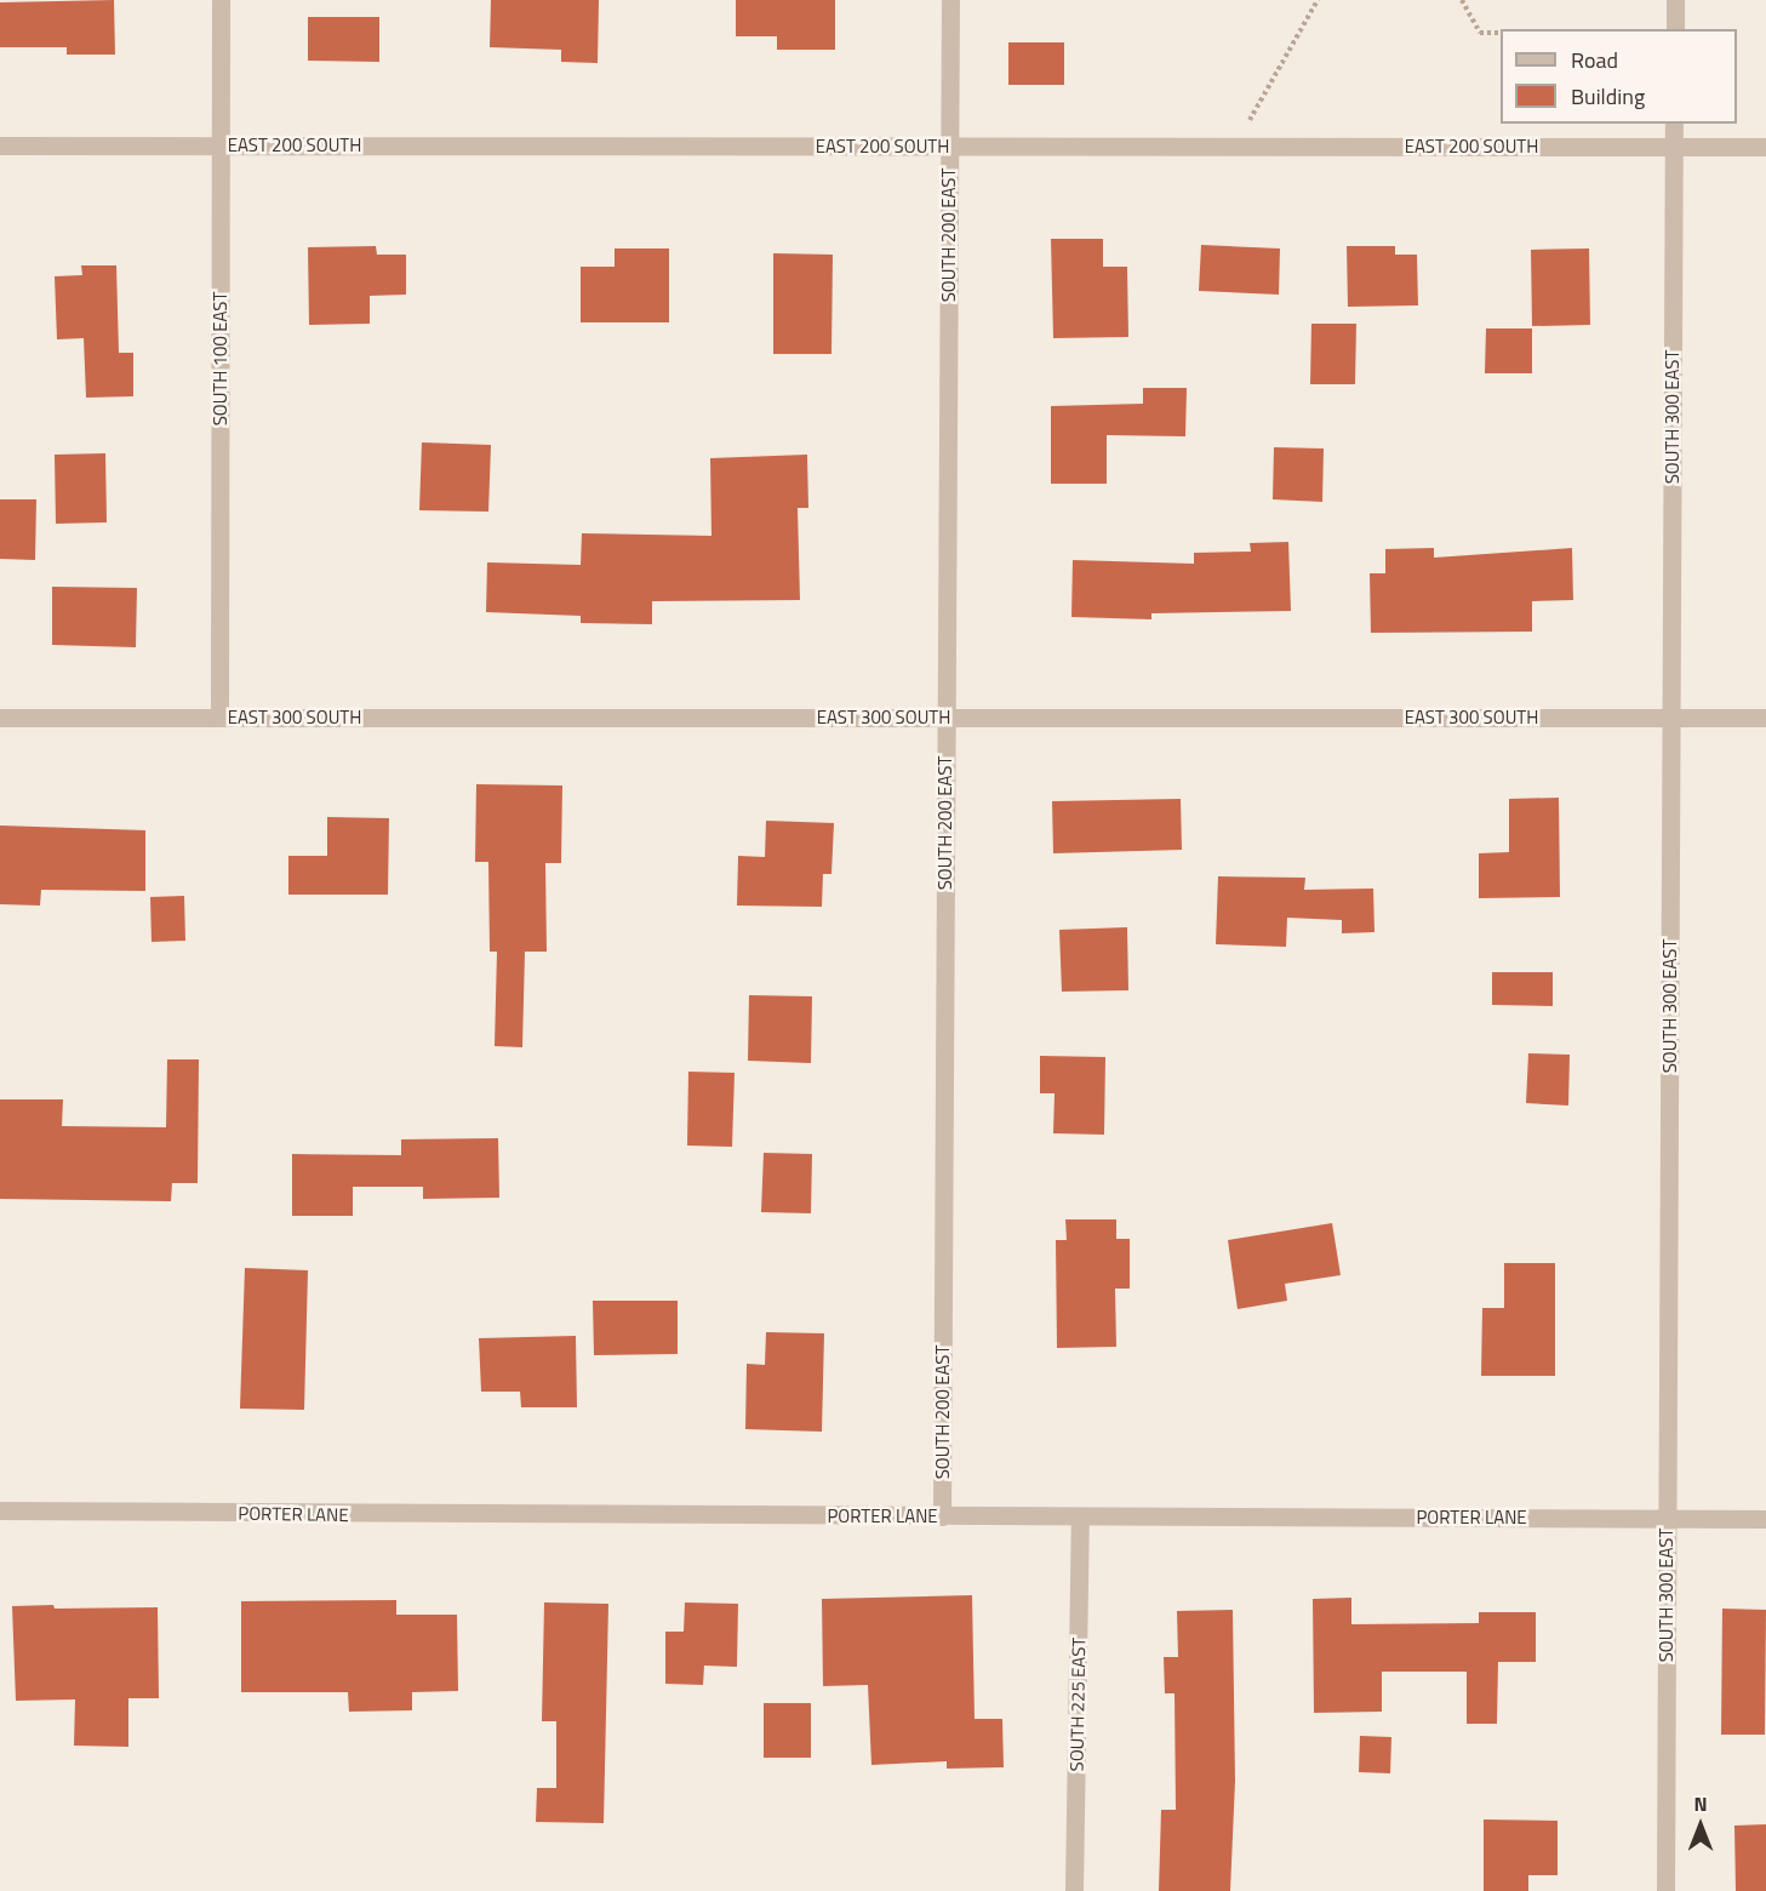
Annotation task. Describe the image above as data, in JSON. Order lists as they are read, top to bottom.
{
  "streets": {
    "street": [
      "EAST 200 SOUTH",
      "SOUTH 200 EAST",
      "SOUTH 100 EAST",
      "SOUTH 300 EAST",
      "EAST 300 SOUTH",
      "PORTER LANE",
      "SOUTH 225 EAST"
    ]
  },
  "crossings": [
    ["EAST 200 SOUTH", "SOUTH 200 EAST"],
    ["EAST 200 SOUTH", "SOUTH 100 EAST"],
    ["EAST 200 SOUTH", "SOUTH 300 EAST"],
    ["SOUTH 200 EAST", "EAST 300 SOUTH"],
    ["SOUTH 200 EAST", "PORTER LANE"],
    ["SOUTH 100 EAST", "EAST 300 SOUTH"],
    ["SOUTH 300 EAST", "EAST 300 SOUTH"],
    ["SOUTH 300 EAST", "PORTER LANE"],
    ["PORTER LANE", "SOUTH 225 EAST"]
  ],
  "legend": ["Road", "Building"],
  "north": "top"
}
